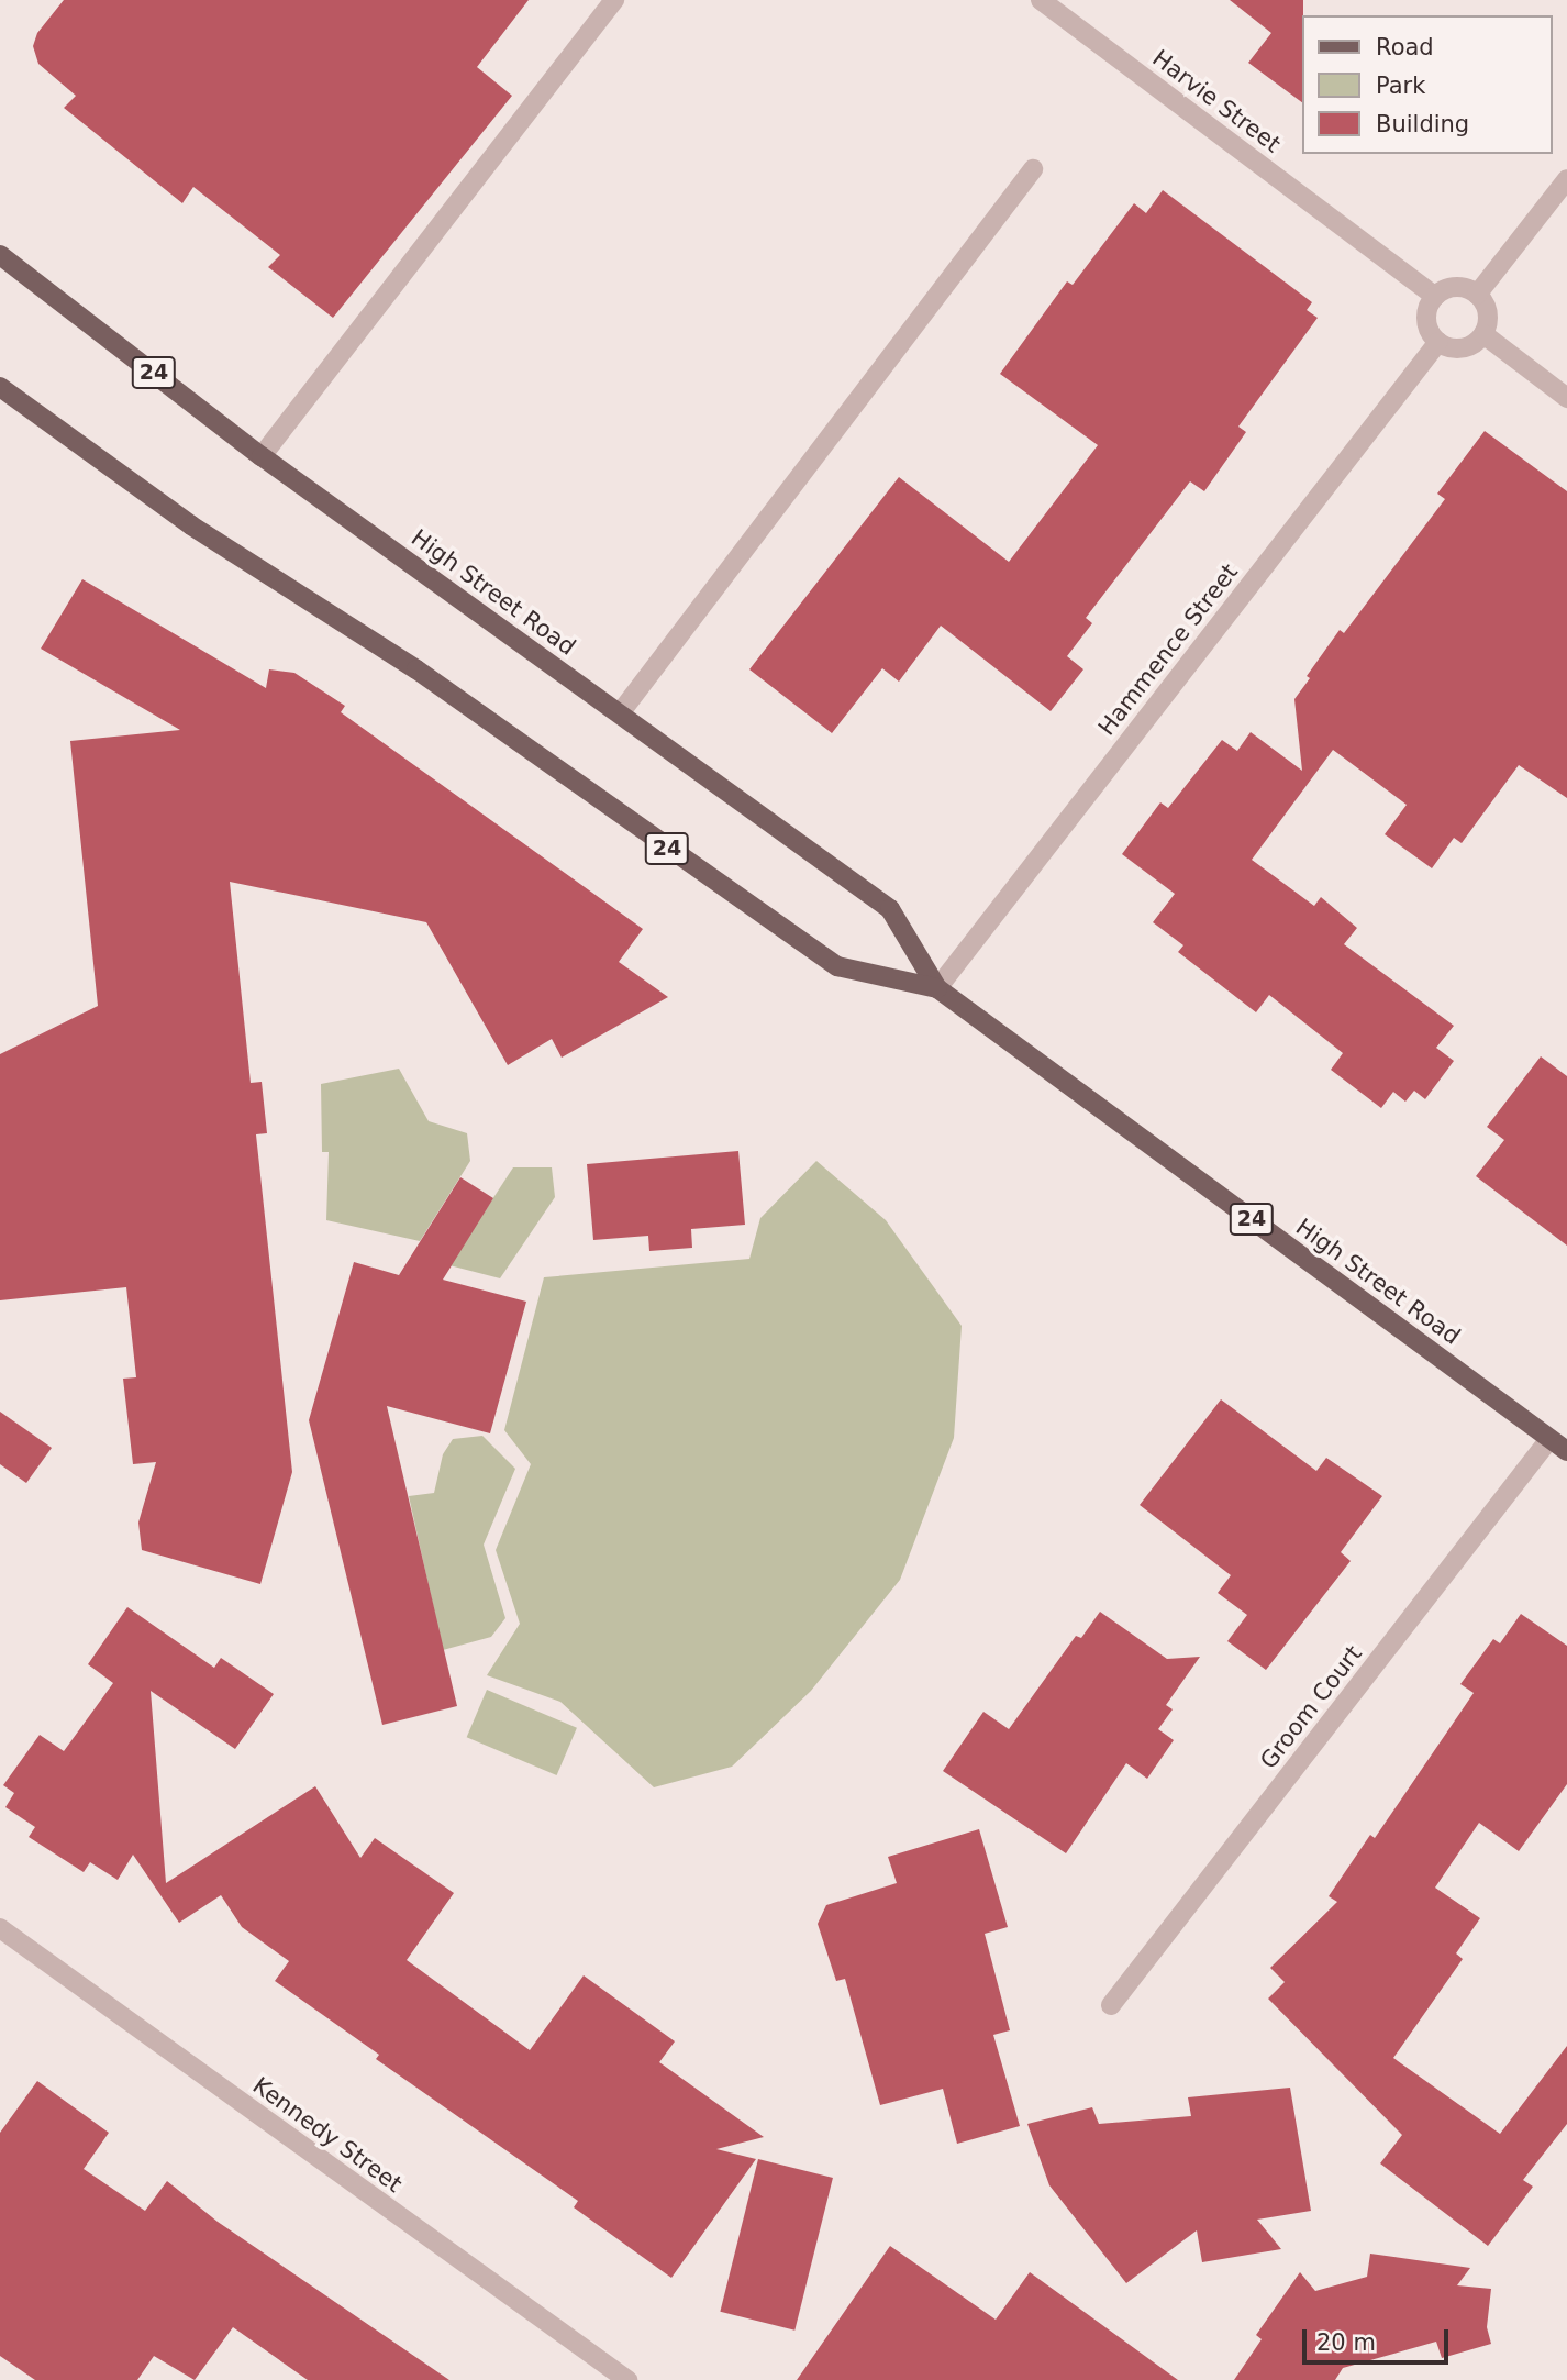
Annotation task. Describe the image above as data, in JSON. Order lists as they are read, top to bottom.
{
  "streets": {
    "main road": ["24", "High Street Road"],
    "street": [
      "Harvie Street",
      "Hammence Street",
      "Groom Court",
      "Kennedy Street"
    ]
  },
  "crossings": [
    ["Harvie Street", "Hammence Street"],
    ["High Street Road", "Hammence Street"],
    ["High Street Road", "Groom Court"]
  ],
  "legend": ["Road", "Park", "Building"],
  "scale_bar": "20 m"
}
